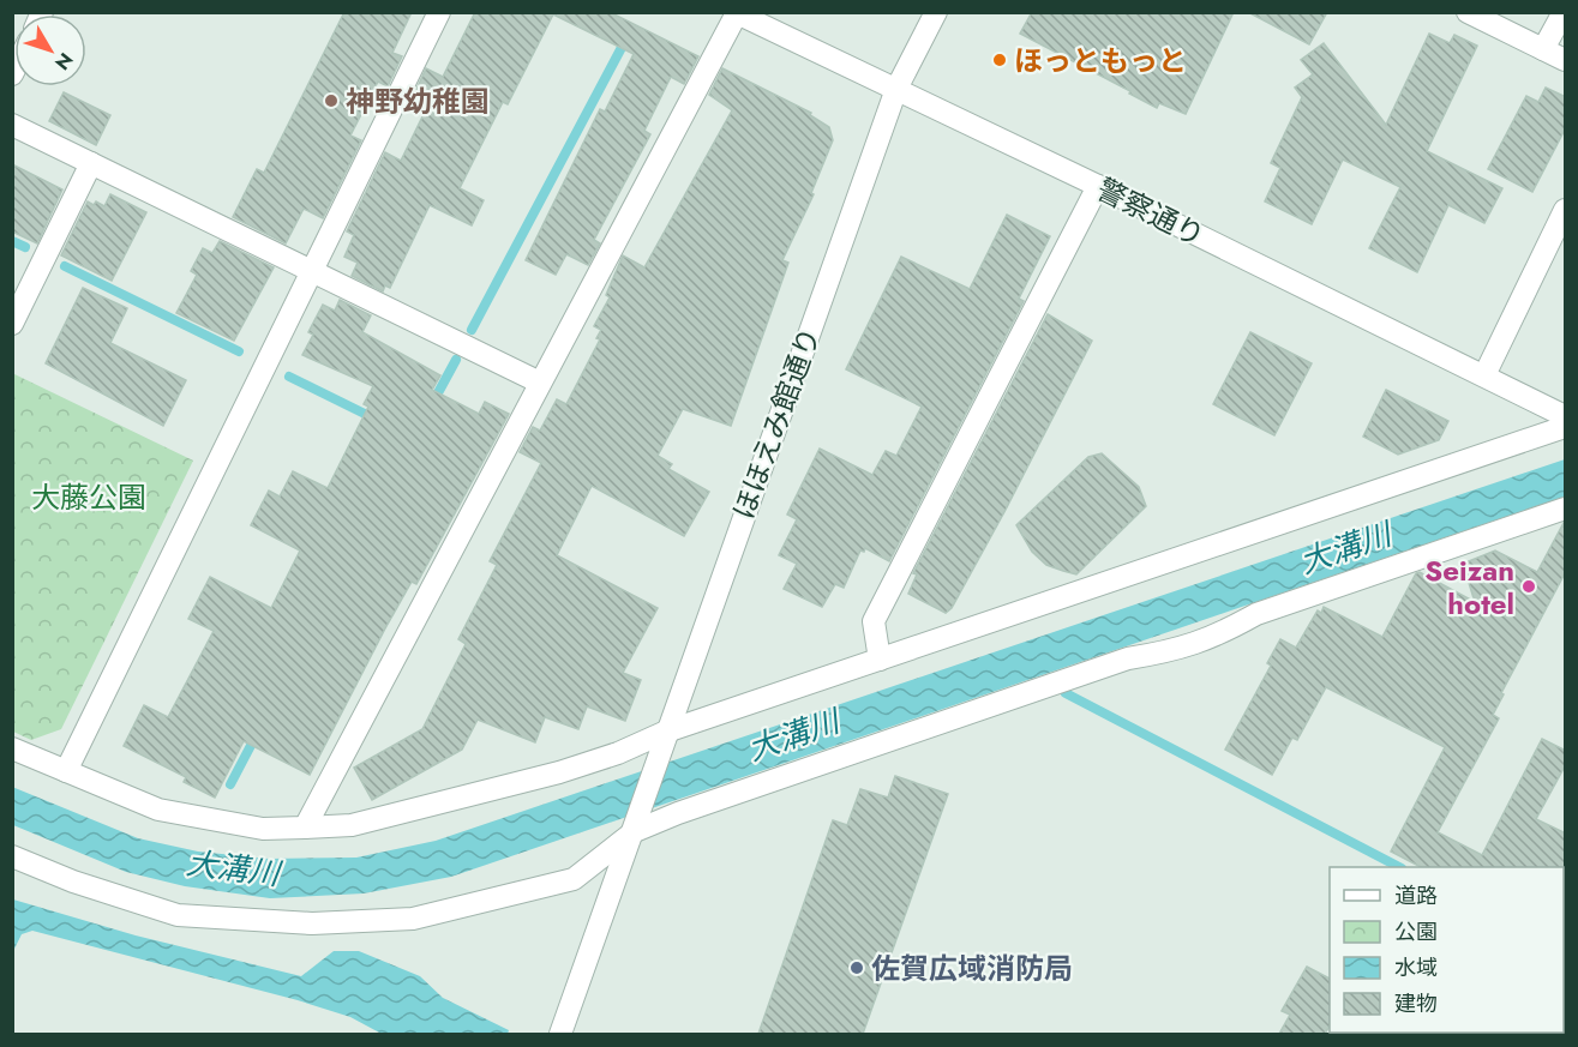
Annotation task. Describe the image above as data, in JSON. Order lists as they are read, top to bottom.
{
  "streets": {
    "street": ["警察通り", "ほほえみ館通り"]
  },
  "crossings": [
    ["警察通り", "ほほえみ館通り"]
  ],
  "water": ["大溝川"],
  "parks": ["大藤公園"],
  "places": [
    "ほっともっと",
    "神野幼稚園",
    "Seizan hotel",
    "佐賀広域消防局"
  ],
  "legend": [
    "道路",
    "公園",
    "水域",
    "建物"
  ],
  "north": "bottom right"
}
